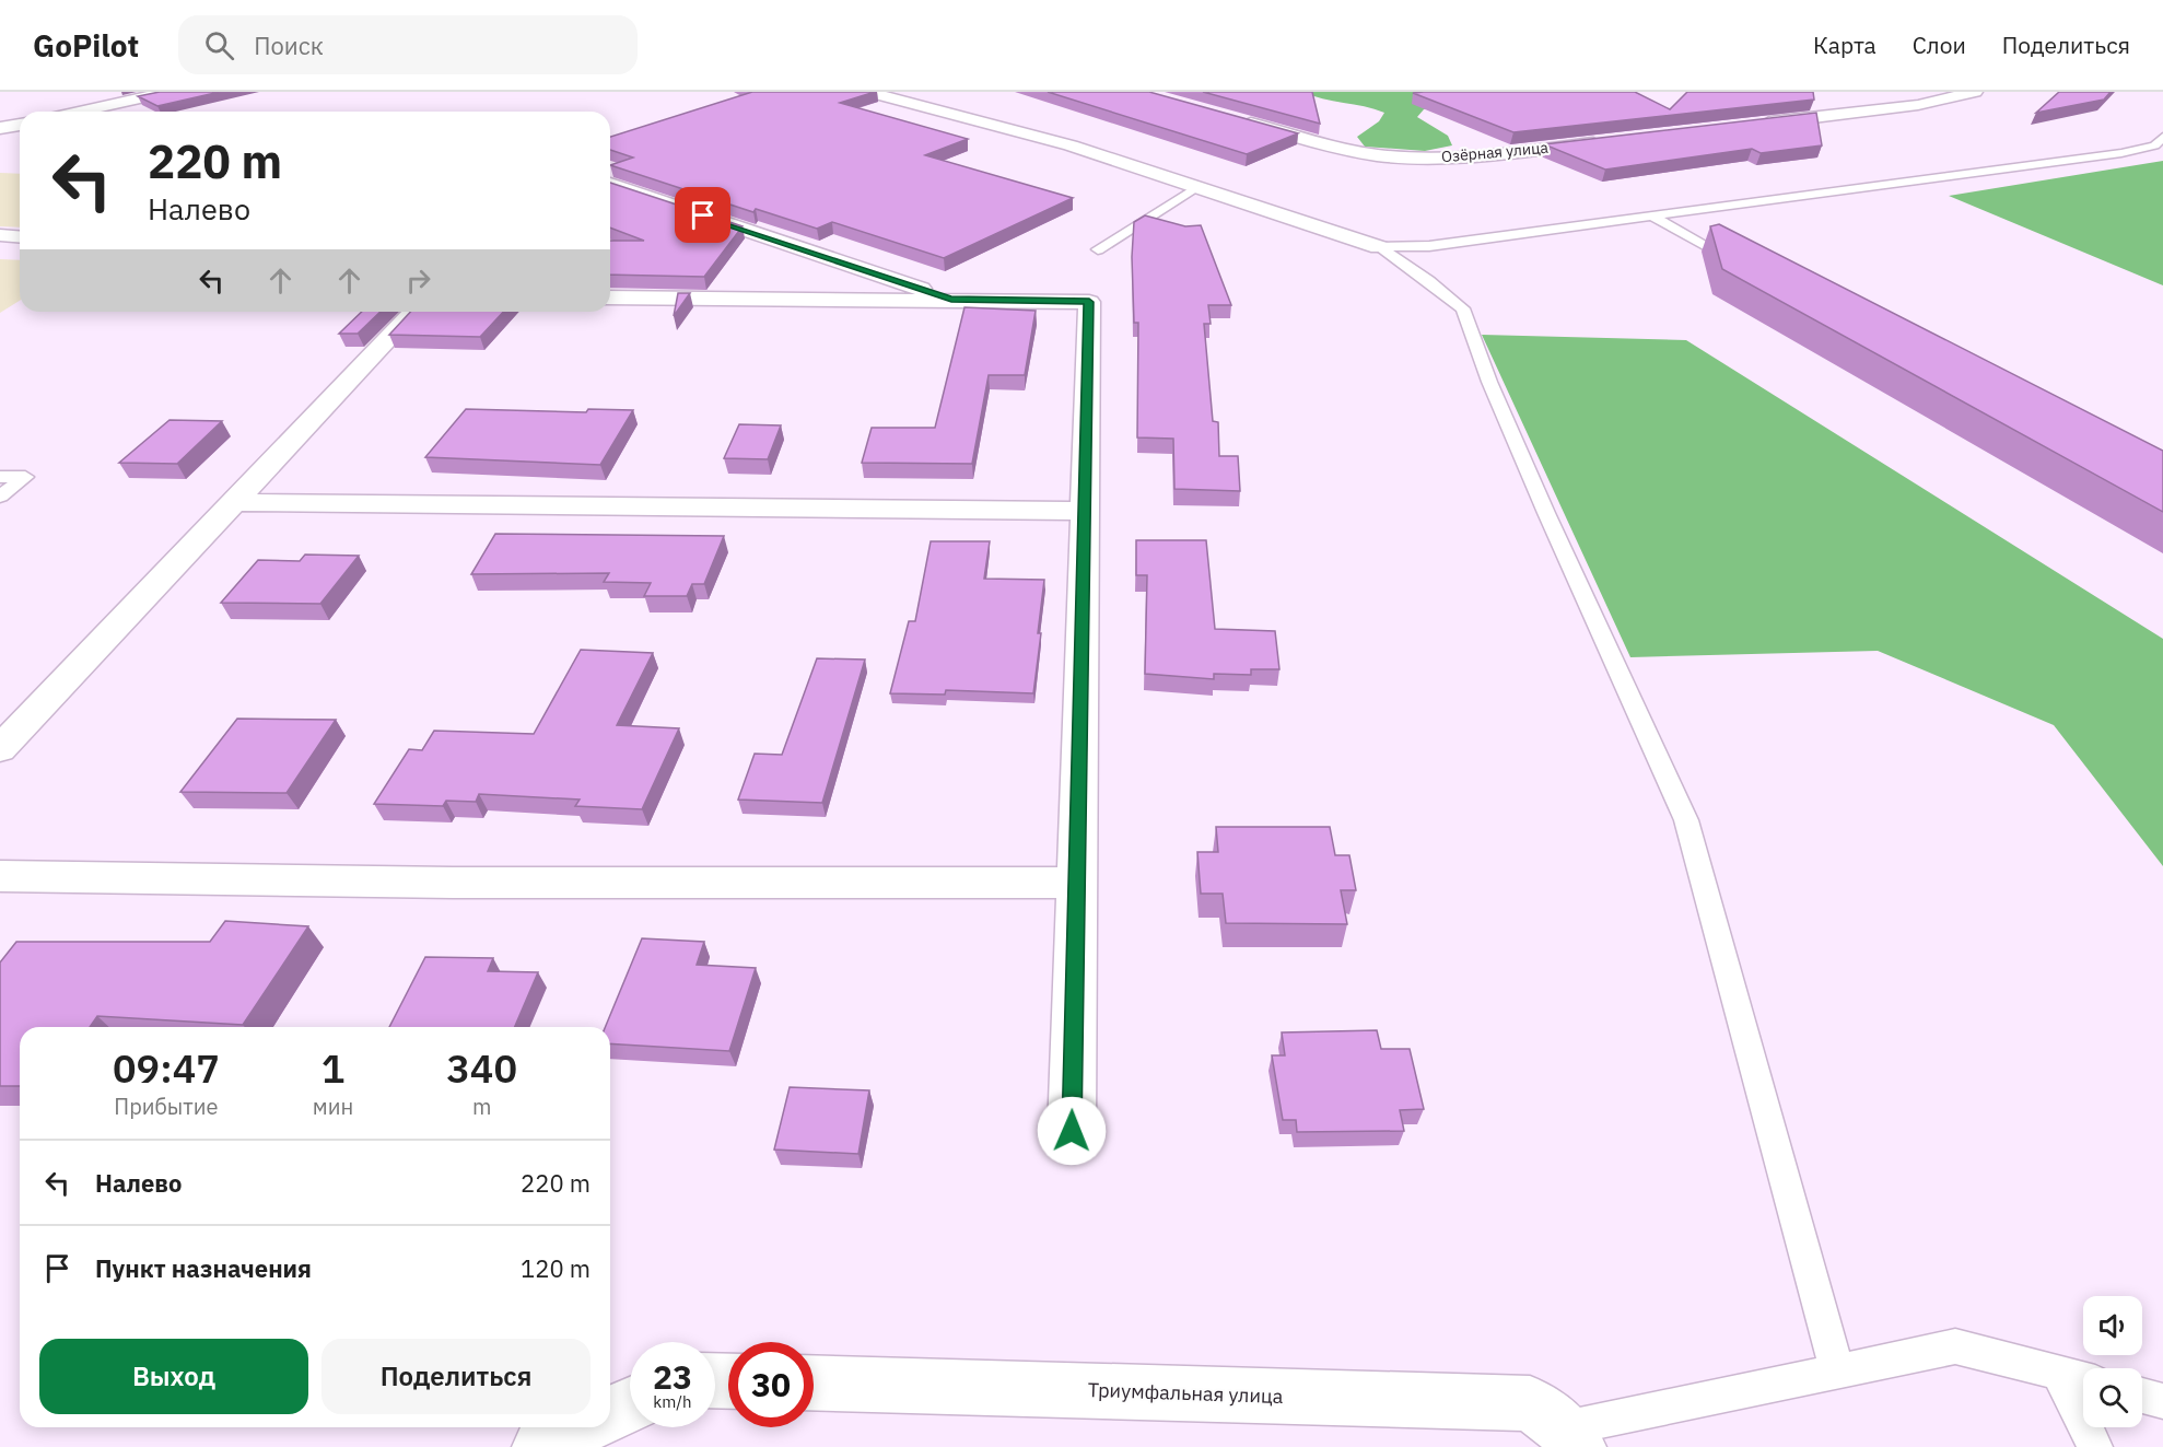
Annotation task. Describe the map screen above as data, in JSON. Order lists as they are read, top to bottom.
{
  "streets": {
    "street": ["Озёрная улица", "Триумфальная улица"]
  },
  "page": {
    "header": "GoPilot",
    "search": "Поиск",
    "nav": ["Карта", "Слои", "Поделиться"],
    "turn": ["220 m", "Налево"],
    "eta": [
      "09:47",
      "Прибытие",
      "1",
      "мин",
      "340",
      "m"
    ],
    "list": [
      {
        "name": "Налево",
        "value": "220 m"
      },
      {
        "name": "Пункт назначения",
        "value": "120 m"
      }
    ],
    "buttons": ["Выход", "Поделиться"],
    "speed": "23 km/h",
    "limit": "30"
  }
}
